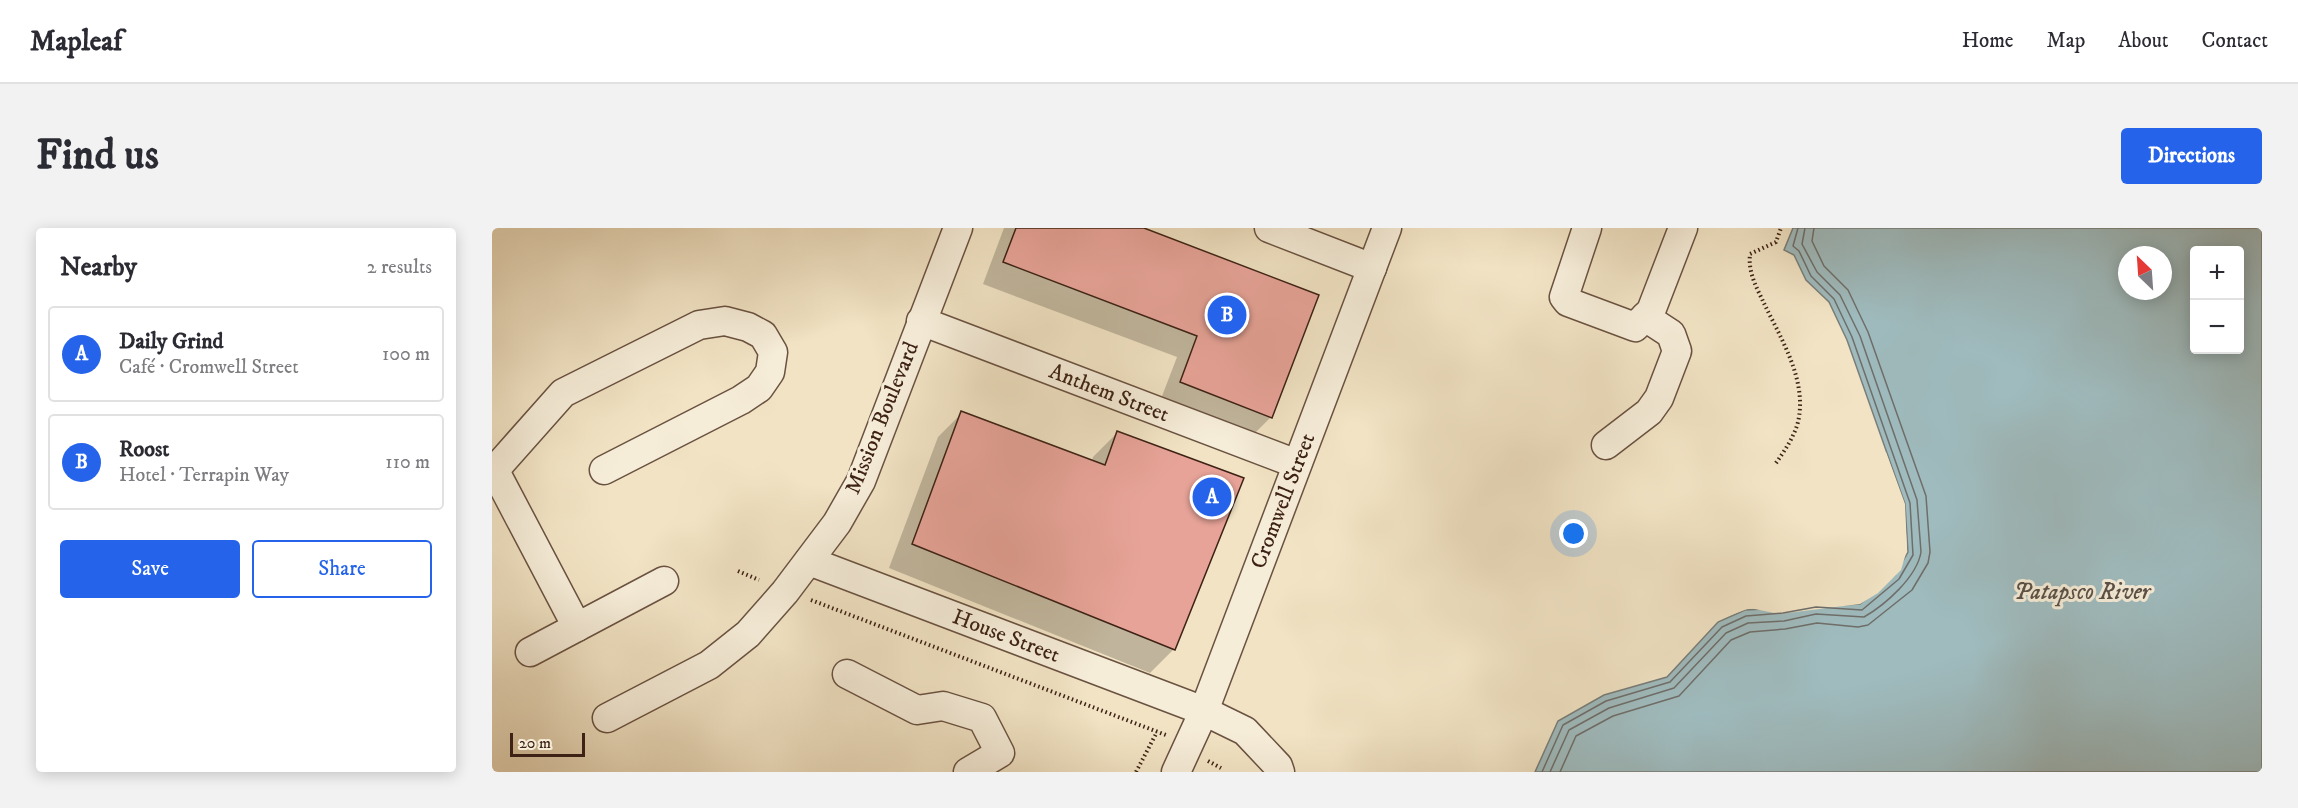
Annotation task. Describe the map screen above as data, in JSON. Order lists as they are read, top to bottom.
{
  "streets": {
    "street": [
      "Anthem Street",
      "Mission Boulevard",
      "Cromwell Street",
      "House Street"
    ]
  },
  "crossings": [
    ["Anthem Street", "Mission Boulevard"],
    ["Anthem Street", "Cromwell Street"],
    ["Mission Boulevard", "House Street"],
    ["Cromwell Street", "House Street"]
  ],
  "water": ["Patapsco River"],
  "scale_bar": "20 m",
  "north": "top left",
  "page": {
    "header": "Mapleaf",
    "nav": [
      "Home",
      "Map",
      "About",
      "Contact"
    ],
    "buttons": [
      "Directions",
      ["Save", "Share"]
    ],
    "title": "Find us",
    "heading": ["Nearby", "2 results"],
    "map_buttons": ["+", "−"],
    "pins": ["B", "A"],
    "list": [
      {
        "mark": "A",
        "name": "Daily Grind",
        "note": "Café · Cromwell Street",
        "value": "100 m"
      },
      {
        "mark": "B",
        "name": "Roost",
        "note": "Hotel · Terrapin Way",
        "value": "110 m"
      }
    ],
    "scale": "20 m"
  }
}
